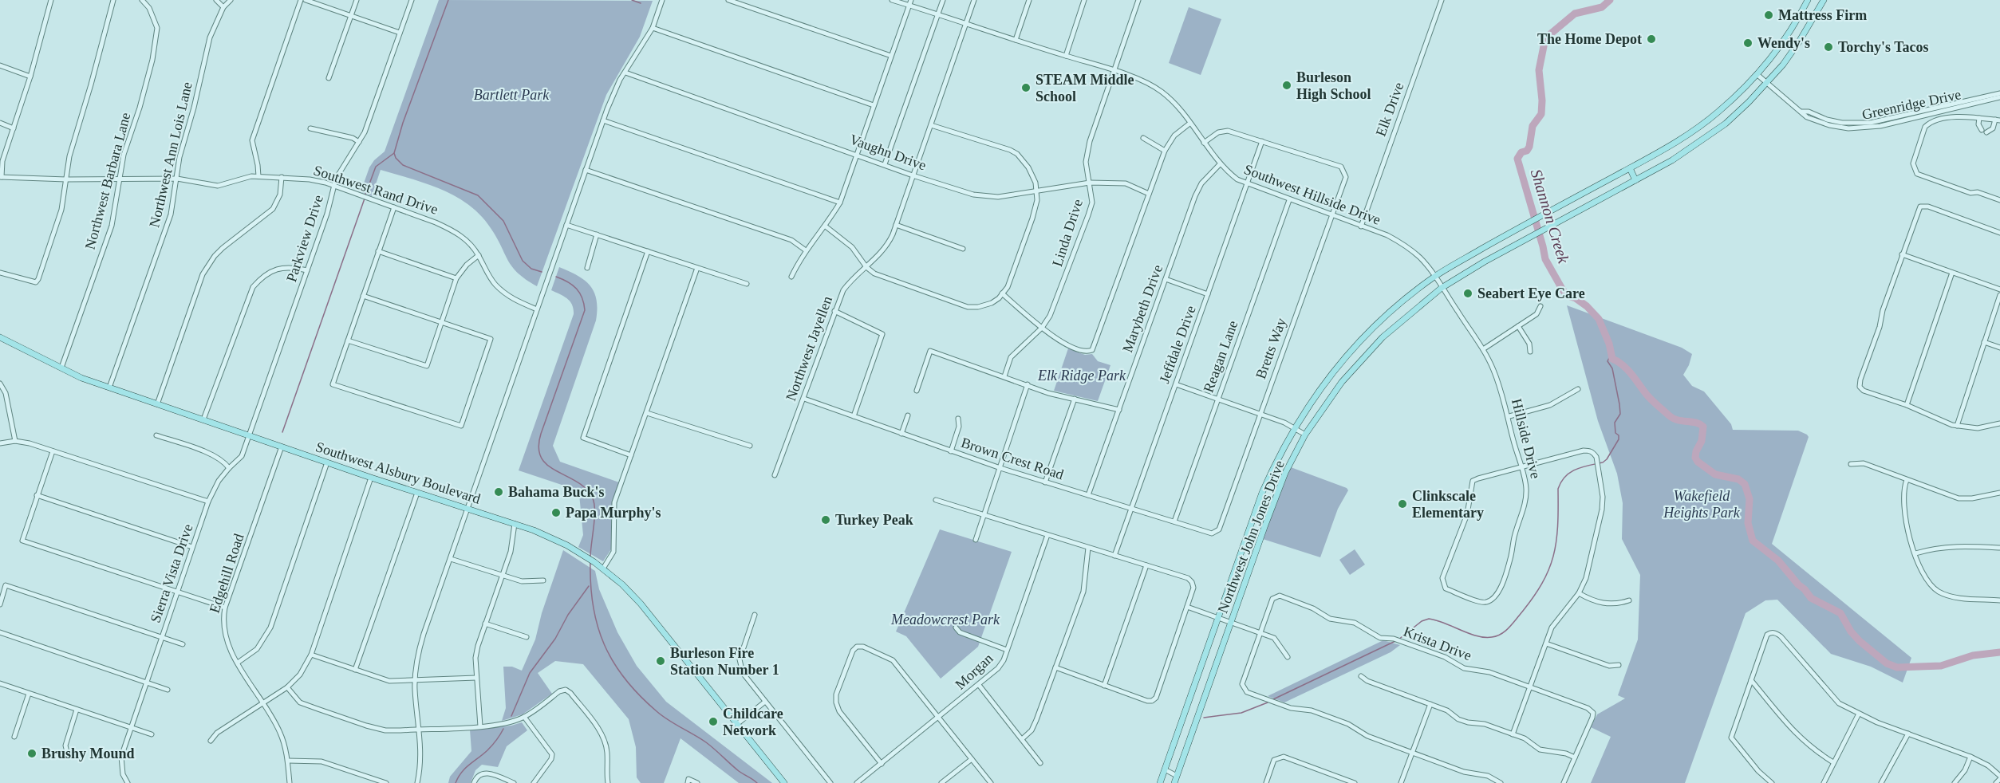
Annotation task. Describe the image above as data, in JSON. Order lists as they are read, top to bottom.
{
  "streets": {
    "main road": ["Southwest Alsbury Boulevard", "Northwest John Jones Drive"],
    "street": [
      "Greenridge Drive",
      "Elk Drive",
      "Vaughn Drive",
      "Northwest Ann Lois Lane",
      "Northwest Barbara Lane",
      "Southwest Rand Drive",
      "Southwest Hillside Drive",
      "Linda Drive",
      "Parkview Drive",
      "Marybeth Drive",
      "Jeffdale Drive",
      "Northwest Jayellen",
      "Bretts Way",
      "Reagan Lane",
      "Hillside Drive",
      "Brown Crest Road",
      "Sierra Vista Drive",
      "Edgehill Road",
      "Krista Drive",
      "Morgan"
    ]
  },
  "crossings": [
    ["Greenridge Drive", "Northwest John Jones Drive"],
    ["Elk Drive", "Southwest Hillside Drive"],
    ["Vaughn Drive", "Linda Drive"],
    ["Vaughn Drive", "Northwest Jayellen"],
    ["Northwest Ann Lois Lane", "Southwest Rand Drive"],
    ["Northwest Ann Lois Lane", "Southwest Alsbury Boulevard"],
    ["Northwest Barbara Lane", "Southwest Rand Drive"],
    ["Northwest Barbara Lane", "Southwest Alsbury Boulevard"],
    ["Southwest Rand Drive", "Parkview Drive"],
    ["Southwest Hillside Drive", "Linda Drive"],
    ["Southwest Hillside Drive", "Marybeth Drive"],
    ["Southwest Hillside Drive", "Jeffdale Drive"],
    ["Southwest Hillside Drive", "Northwest Jayellen"],
    ["Southwest Hillside Drive", "Bretts Way"],
    ["Southwest Hillside Drive", "Reagan Lane"],
    ["Southwest Hillside Drive", "Hillside Drive"],
    ["Southwest Hillside Drive", "Northwest John Jones Drive"],
    ["Parkview Drive", "Southwest Alsbury Boulevard"],
    ["Parkview Drive", "Sierra Vista Drive"],
    ["Marybeth Drive", "Brown Crest Road"],
    ["Jeffdale Drive", "Bretts Way"],
    ["Jeffdale Drive", "Brown Crest Road"],
    ["Northwest Jayellen", "Brown Crest Road"],
    ["Bretts Way", "Brown Crest Road"],
    ["Reagan Lane", "Brown Crest Road"],
    ["Hillside Drive", "Northwest John Jones Drive"],
    ["Southwest Alsbury Boulevard", "Sierra Vista Drive"],
    ["Southwest Alsbury Boulevard", "Edgehill Road"]
  ],
  "water": ["Shannon Creek"],
  "parks": [
    "Bartlett Park",
    "Elk Ridge Park",
    "Wakefield Heights Park",
    "Meadowcrest Park"
  ],
  "places": [
    "Mattress Firm",
    "The Home Depot",
    "Wendy's",
    "Torchy's Tacos",
    "Burleson High School",
    "STEAM Middle School",
    "Seabert Eye Care",
    "Bahama Buck's",
    "Clinkscale Elementary",
    "Papa Murphy's",
    "Turkey Peak",
    "Burleson Fire Station Number 1",
    "Childcare Network",
    "Brushy Mound"
  ]
}
